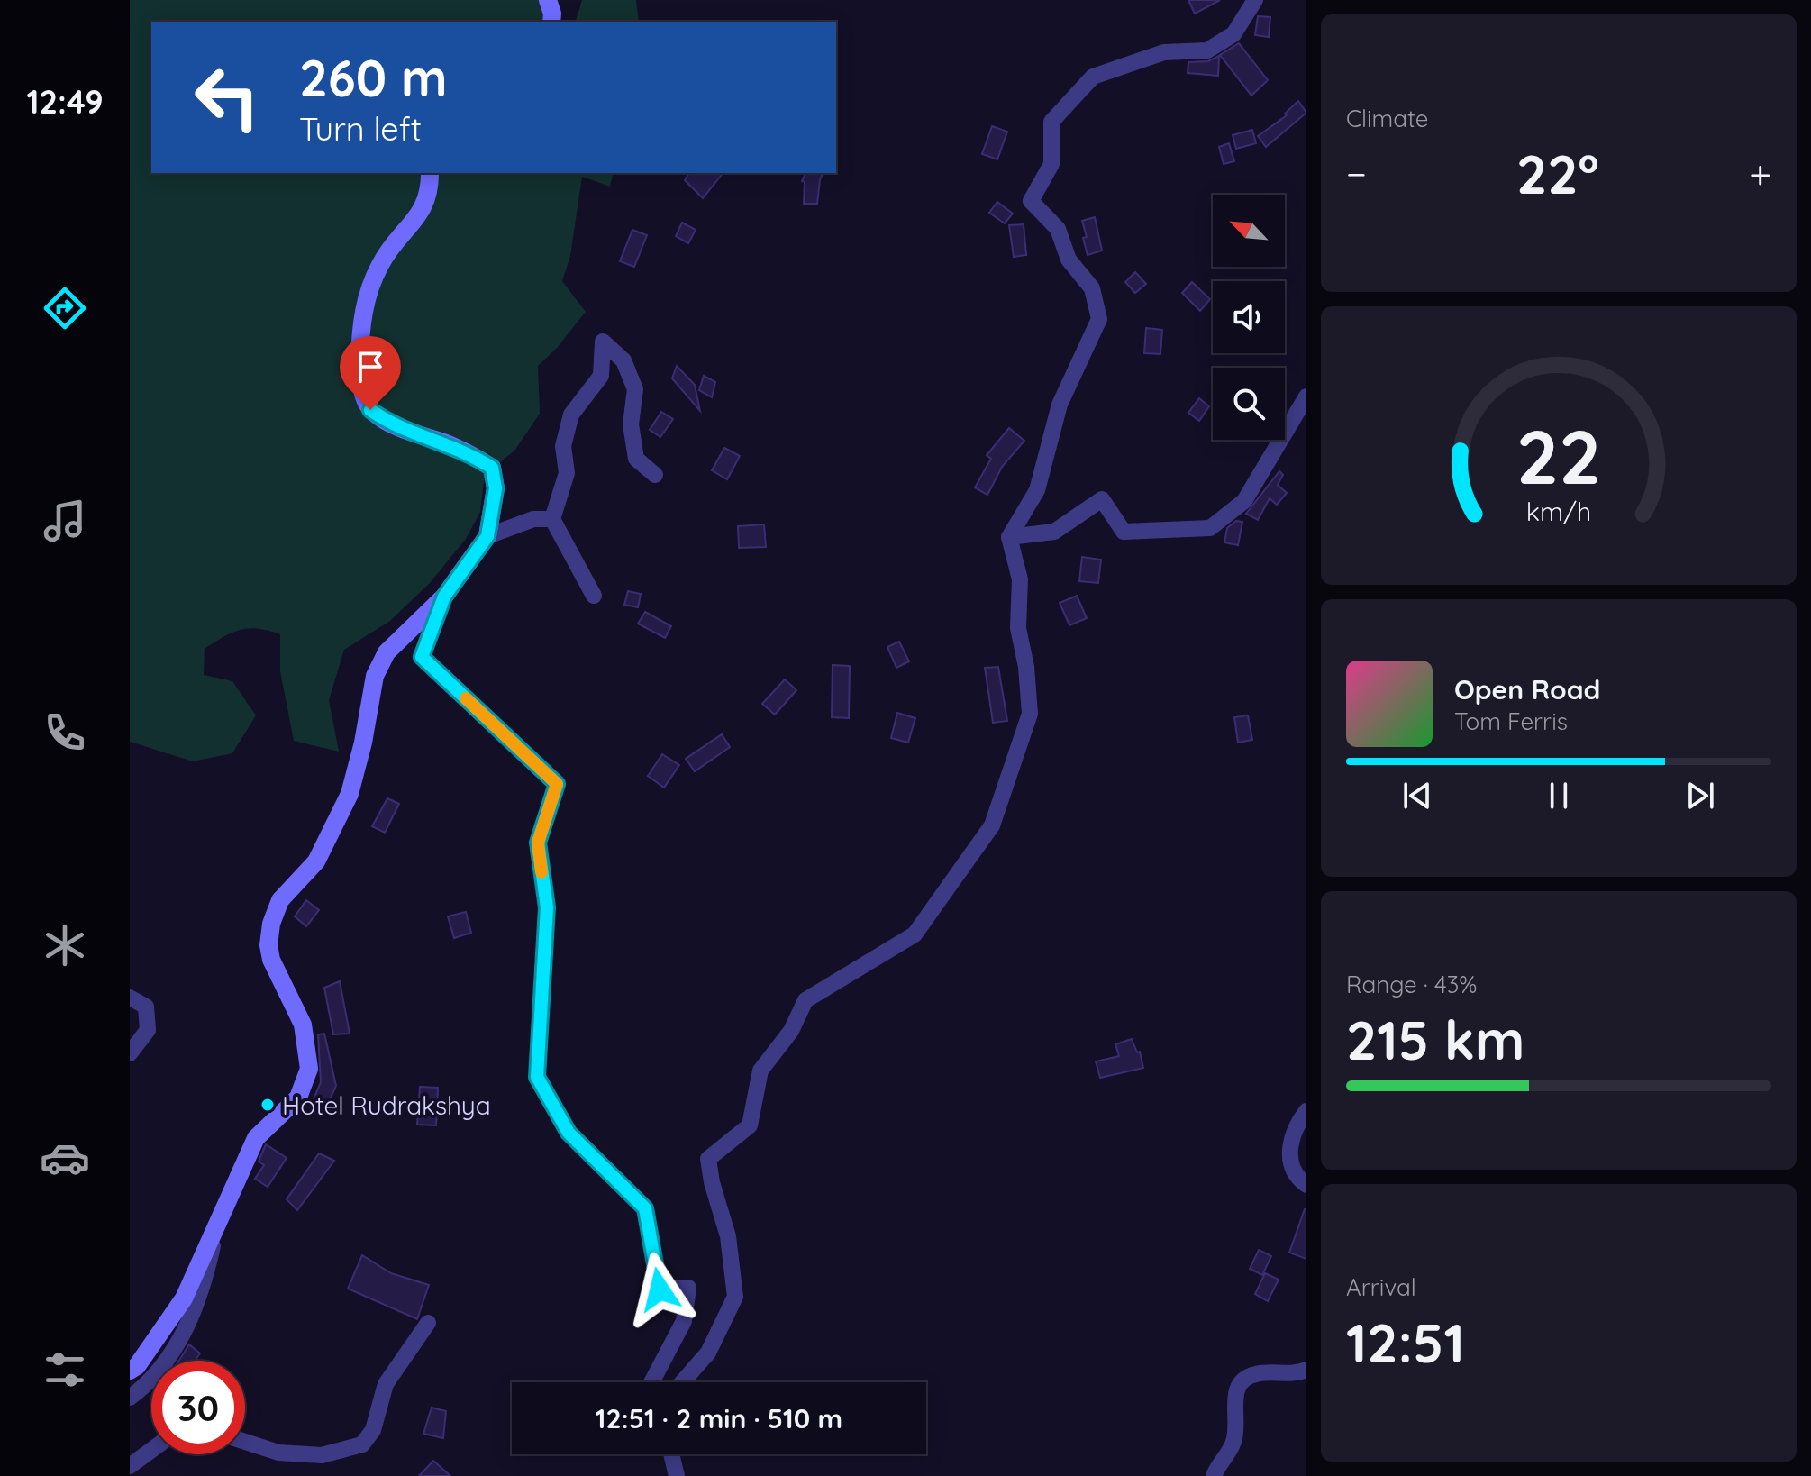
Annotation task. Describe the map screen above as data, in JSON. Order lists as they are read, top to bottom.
{
  "places": ["Hotel Rudrakshya"],
  "north": "top left",
  "page": {
    "tabs": "12:49",
    "tile": [
      "Climate",
      ["Range · 43%", "215 km"],
      ["Arrival", "12:51"]
    ],
    "turn": ["260 m", "Turn left"],
    "heat": ["−", "22°", "+"],
    "song": ["Open Road", "Tom Ferris"],
    "limit": "30",
    "trip": "12:51 · 2 min · 510 m",
    "gauge": ["22", "km/h"]
  }
}
